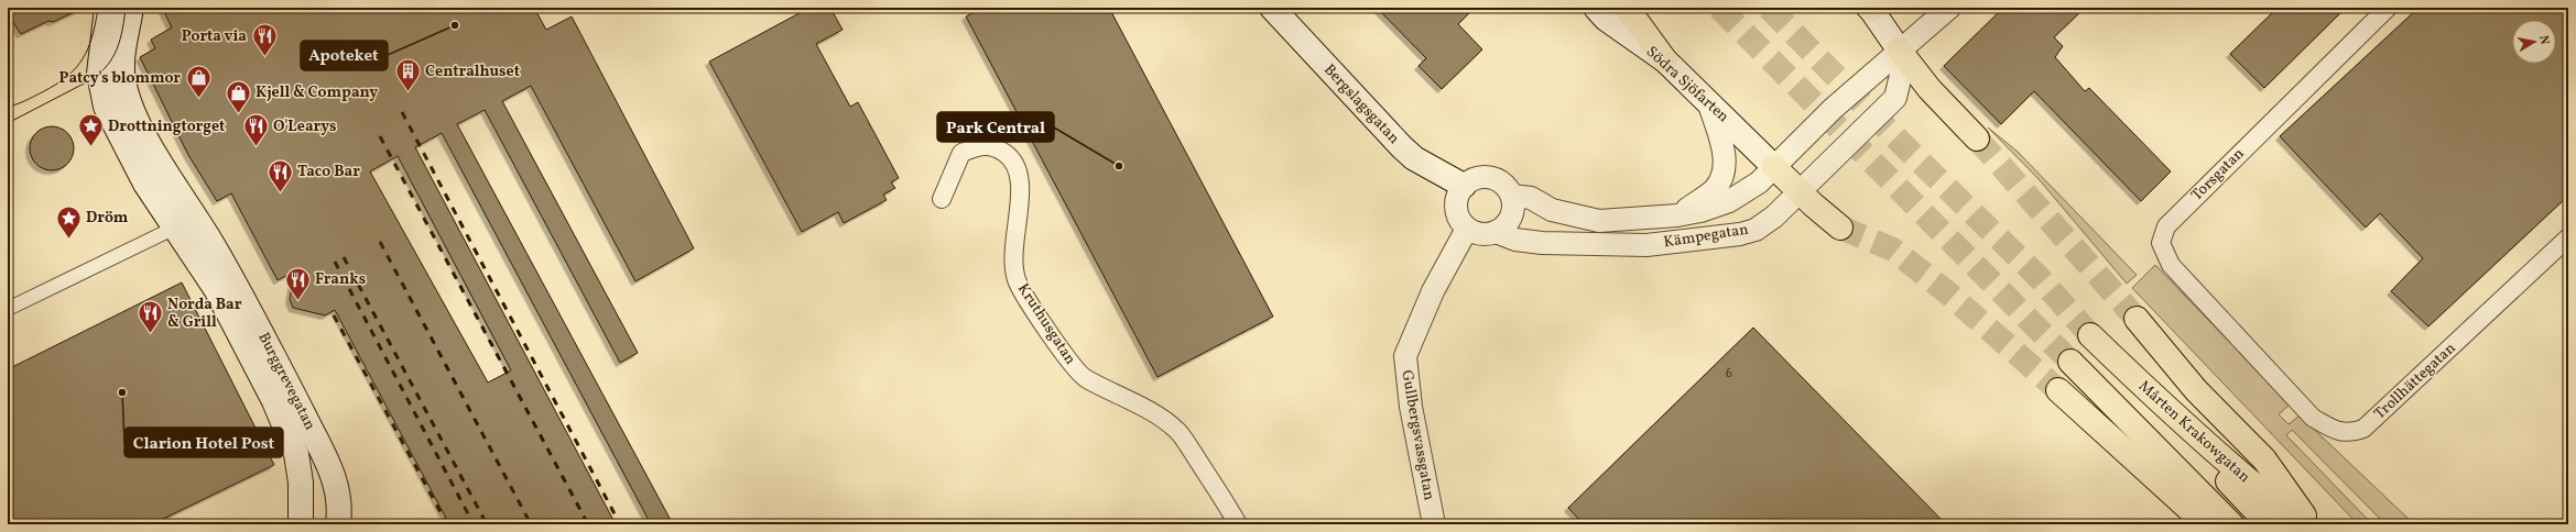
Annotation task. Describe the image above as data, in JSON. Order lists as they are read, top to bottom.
{
  "streets": {
    "highway": ["Mårten Krakowgatan"],
    "main road": ["Södra Sjöfarten", "Bergslagsgatan", "Burggrevegatan"],
    "street": [
      "Torsgatan",
      "Kämpegatan",
      "Kruthusgatan",
      "Trollhättegatan",
      "Gullbergsvassgatan"
    ]
  },
  "crossings": [
    ["Södra Sjöfarten", "Kämpegatan"],
    ["Bergslagsgatan", "Kämpegatan"],
    ["Bergslagsgatan", "Gullbergsvassgatan"],
    ["Torsgatan", "Trollhättegatan"],
    ["Kämpegatan", "Gullbergsvassgatan"]
  ],
  "places": {
    "other": ["Apoteket", "Park Central", "Clarion Hotel Post"],
    "restaurant": [
      "Porta via",
      "O'Learys",
      "Taco Bar",
      "Franks",
      "Norda Bar & Grill"
    ],
    "building": ["Centralhuset"],
    "shop": ["Patcy's blommor", "Kjell & Company"],
    "place": ["Drottningtorget", "Dröm"]
  },
  "house_numbers": ["6"],
  "north": "right"
}
